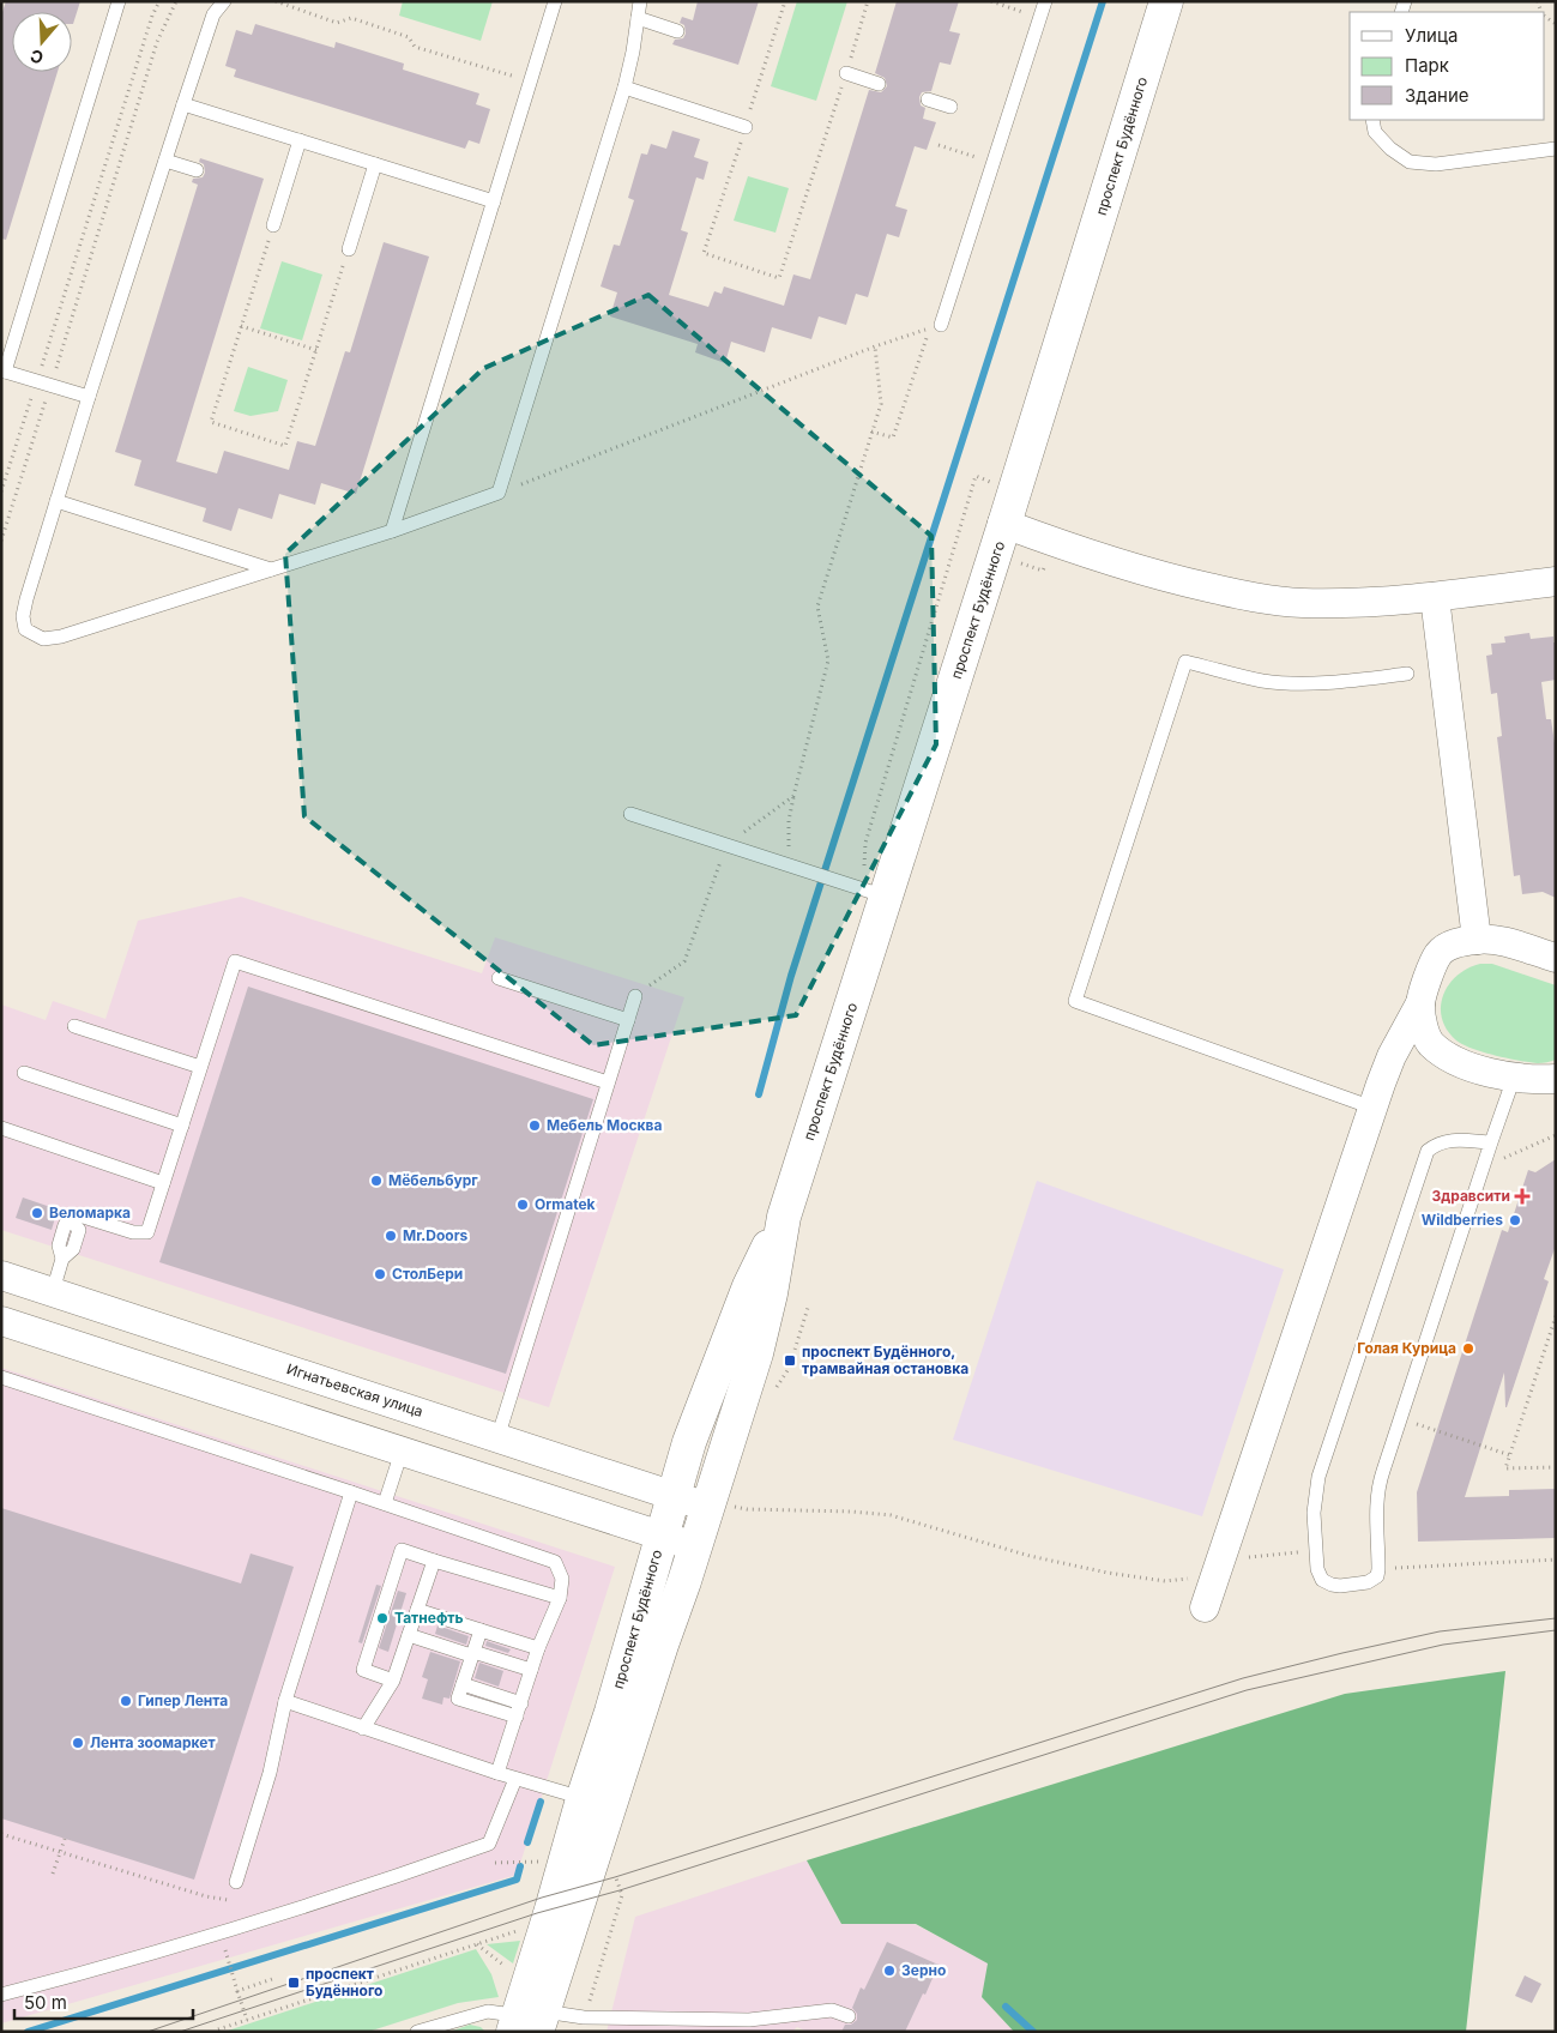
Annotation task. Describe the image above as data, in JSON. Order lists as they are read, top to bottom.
{
  "streets": {
    "main road": ["проспект Будённого"],
    "street": ["Игнатьевская улица"]
  },
  "crossings": [
    ["проспект Будённого", "Игнатьевская улица"]
  ],
  "places": {
    "other": [
      "Мебель Москва",
      "Мёбельбург",
      "Ormatek",
      "Веломарка",
      "Wildberries",
      "Mr.Doors",
      "СтолБери",
      "Голая Курица",
      "Татнефть",
      "Гипер Лента",
      "Лента зоомаркет",
      "Зерно"
    ],
    "health": ["Здравсити"],
    "transit": ["проспект Будённого, трамвайная остановка", "проспект Будённого"]
  },
  "legend": ["Улица", "Парк", "Здание"],
  "scale_bar": "50 m",
  "north": "bottom"
}
